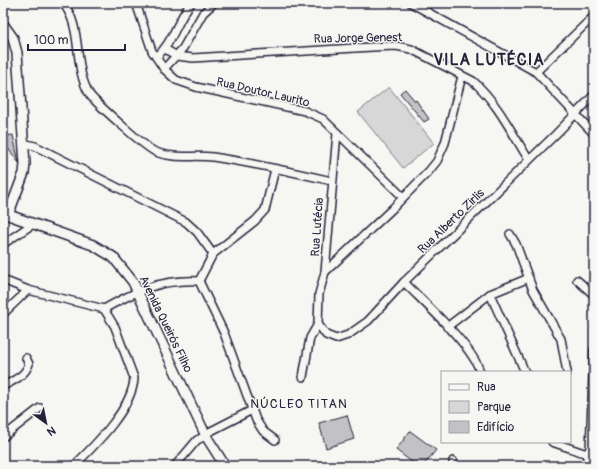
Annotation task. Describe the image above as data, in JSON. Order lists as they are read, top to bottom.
{
  "streets": {
    "main road": ["Avenida Queirós Filho"],
    "street": [
      "Rua Jorge Genest",
      "Rua Doutor Laurito",
      "Rua Alberto Zirlis",
      "Rua Lutécia"
    ]
  },
  "crossings": [
    ["Rua Jorge Genest", "Rua Alberto Zirlis"],
    ["Rua Doutor Laurito", "Rua Lutécia"],
    ["Rua Alberto Zirlis", "Rua Lutécia"]
  ],
  "districts": ["VILA LUTÉCIA", "NÚCLEO TITAN"],
  "legend": ["Rua", "Parque", "Edifício"],
  "scale_bar": "100 m",
  "north": "bottom right"
}
